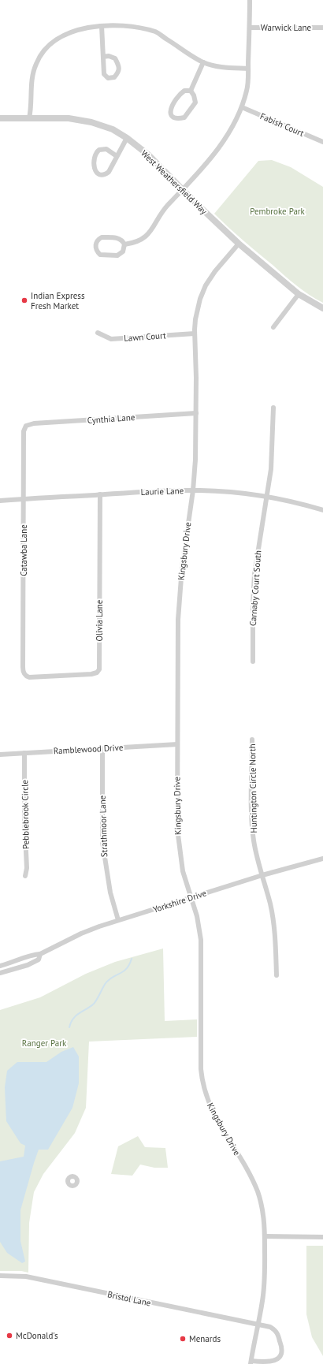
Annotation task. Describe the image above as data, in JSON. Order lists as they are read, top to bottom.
{
  "streets": {
    "street": [
      "Warwick Lane",
      "Fabish Court",
      "West Weathersfield Way",
      "Lawn Court",
      "Cynthia Lane",
      "Laurie Lane",
      "Catawba Lane",
      "Kingsbury Drive",
      "Carnaby Court South",
      "Olivia Lane",
      "Ramblewood Drive",
      "Huntington Circle North",
      "Pebblebrook Circle",
      "Strathmoor Lane",
      "Yorkshire Drive",
      "Bristol Lane"
    ]
  },
  "crossings": [
    ["West Weathersfield Way", "Kingsbury Drive"],
    ["Lawn Court", "Kingsbury Drive"],
    ["Cynthia Lane", "Catawba Lane"],
    ["Cynthia Lane", "Kingsbury Drive"],
    ["Laurie Lane", "Catawba Lane"],
    ["Laurie Lane", "Kingsbury Drive"],
    ["Laurie Lane", "Carnaby Court South"],
    ["Laurie Lane", "Olivia Lane"],
    ["Catawba Lane", "Olivia Lane"],
    ["Kingsbury Drive", "Ramblewood Drive"],
    ["Kingsbury Drive", "Yorkshire Drive"],
    ["Kingsbury Drive", "Bristol Lane"],
    ["Ramblewood Drive", "Pebblebrook Circle"],
    ["Ramblewood Drive", "Strathmoor Lane"],
    ["Huntington Circle North", "Yorkshire Drive"],
    ["Strathmoor Lane", "Yorkshire Drive"]
  ],
  "parks": ["Pembroke Park", "Ranger Park"],
  "places": ["Indian Express Fresh Market", "McDonald's", "Menards"]
}
